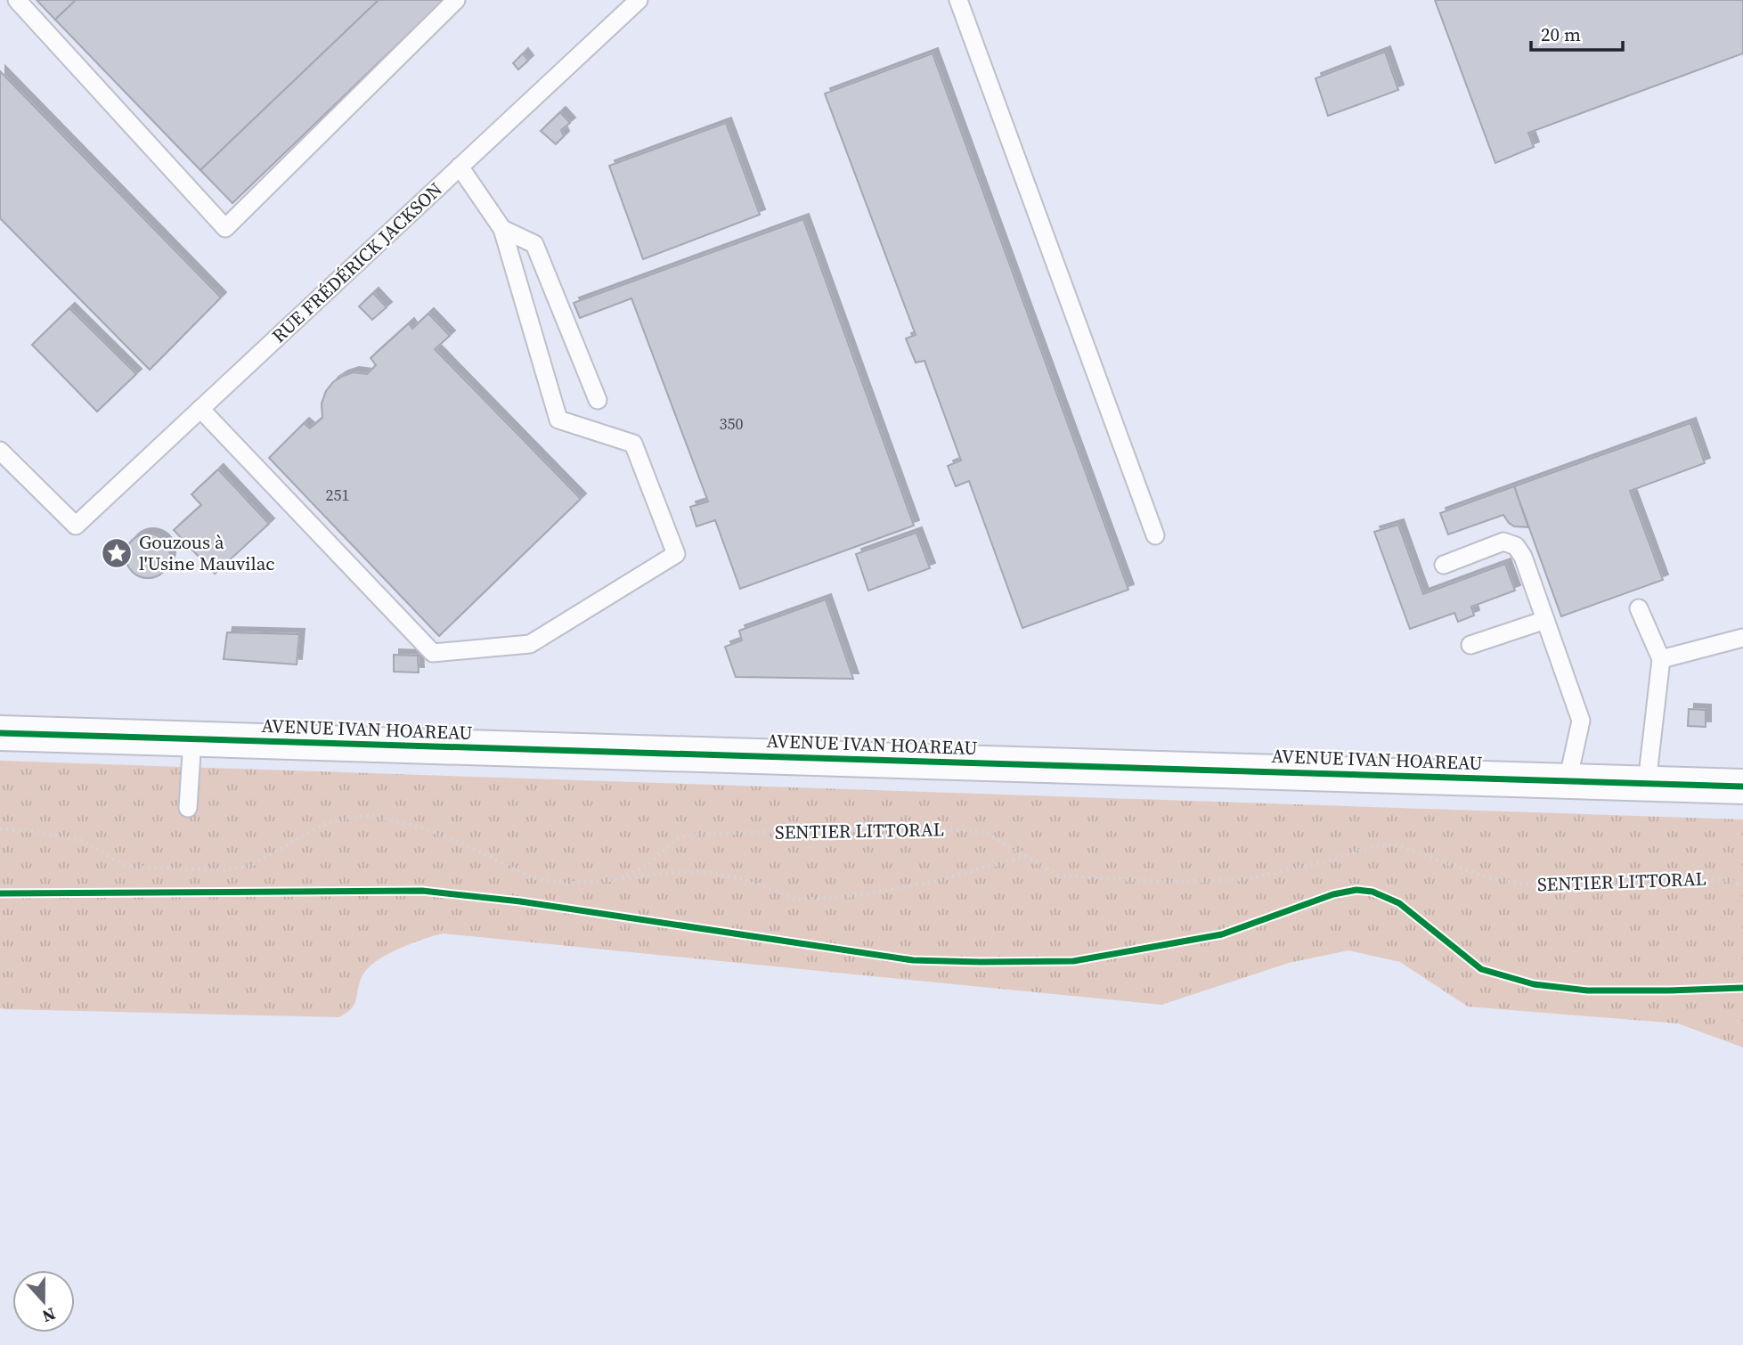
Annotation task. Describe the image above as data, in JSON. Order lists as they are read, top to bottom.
{
  "streets": {
    "street": ["AVENUE IVAN HOAREAU"],
    "lane": ["RUE FRÉDÉRICK JACKSON"],
    "path": ["SENTIER LITTORAL"]
  },
  "places": {
    "place": ["Gouzous à l'Usine Mauvilac"]
  },
  "house_numbers": ["350", "251"],
  "scale_bar": "20 m",
  "north": "bottom"
}
